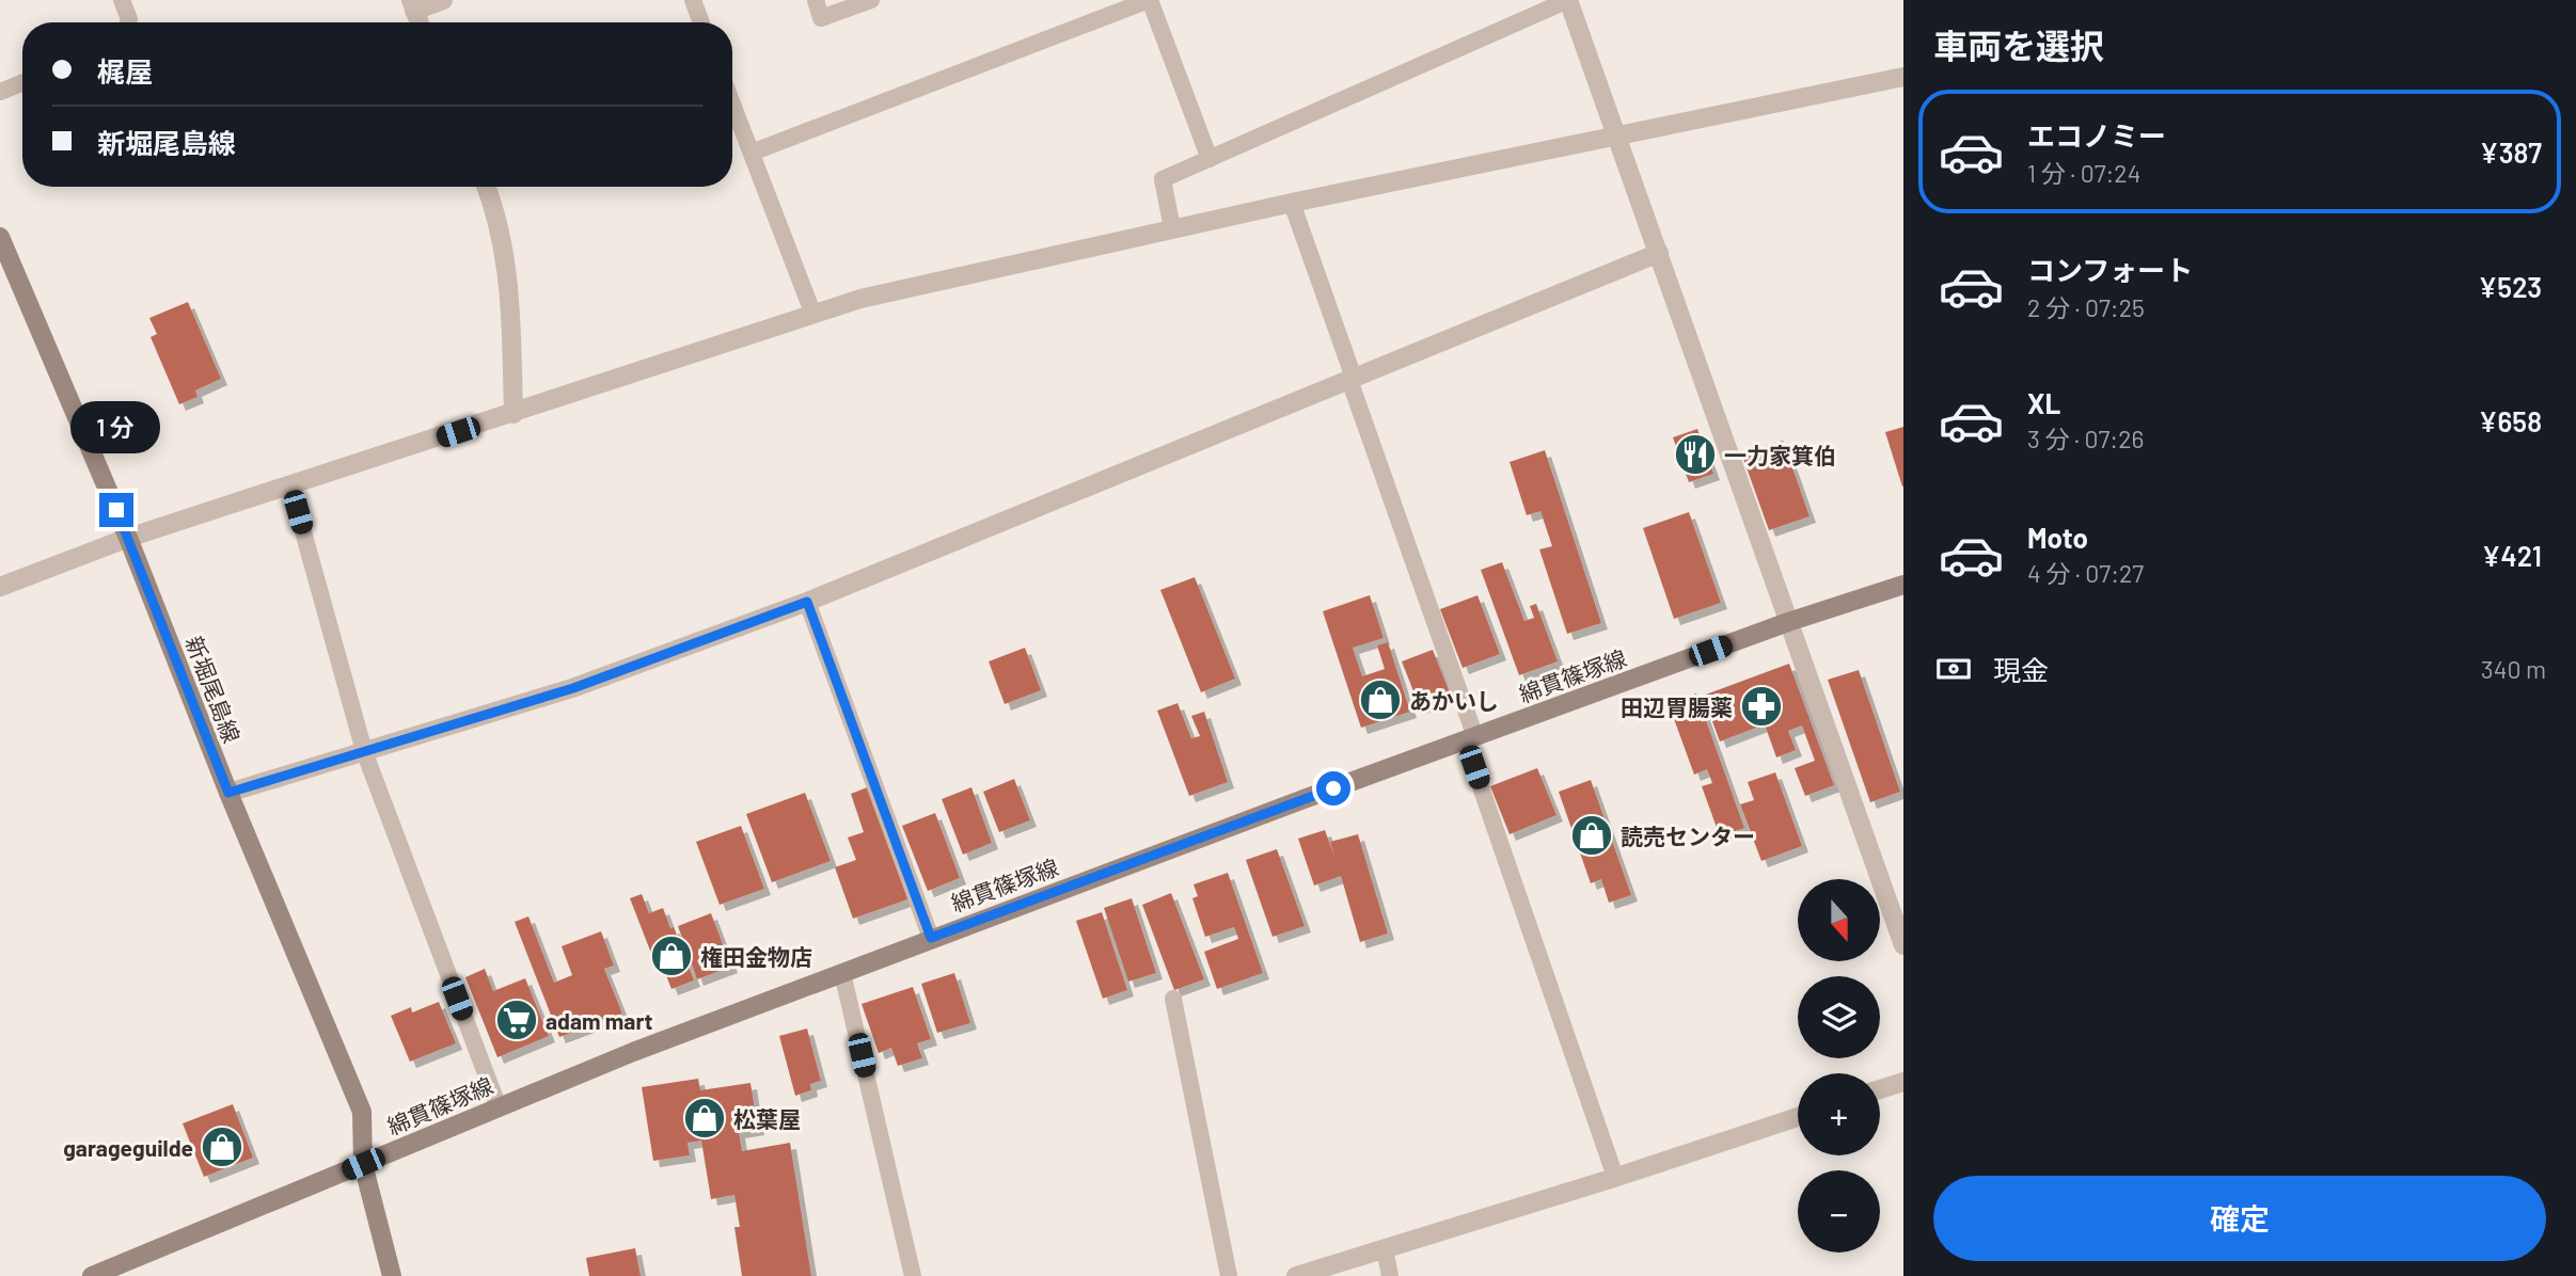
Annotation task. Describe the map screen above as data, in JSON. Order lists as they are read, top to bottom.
{
  "streets": {
    "main road": ["綿貫篠塚線", "新堀尾島線"]
  },
  "crossings": [
    ["綿貫篠塚線", "新堀尾島線"]
  ],
  "places": {
    "restaurant": ["一力家箕伯"],
    "shop": [
      "あかいし",
      "読売センター",
      "権田金物店",
      "松葉屋",
      "garageguilde"
    ],
    "pharmacy": ["田辺胃腸薬"],
    "supermarket": ["adam mart"]
  },
  "north": "bottom",
  "page": {
    "heading": "車両を選択",
    "banner": ["梶屋", "新堀尾島線"],
    "list": [
      {
        "name": "エコノミー",
        "note": "1 分 · 07:24",
        "value": "¥387"
      },
      {
        "name": "コンフォート",
        "note": "2 分 · 07:25",
        "value": "¥523"
      },
      {
        "name": "XL",
        "note": "3 分 · 07:26",
        "value": "¥658"
      },
      {
        "name": "Moto",
        "note": "4 分 · 07:27",
        "value": "¥421"
      }
    ],
    "bubble": "1 分",
    "pay": ["現金", "340 m"],
    "map_buttons": ["+", "−"],
    "buttons": "確定"
  }
}
